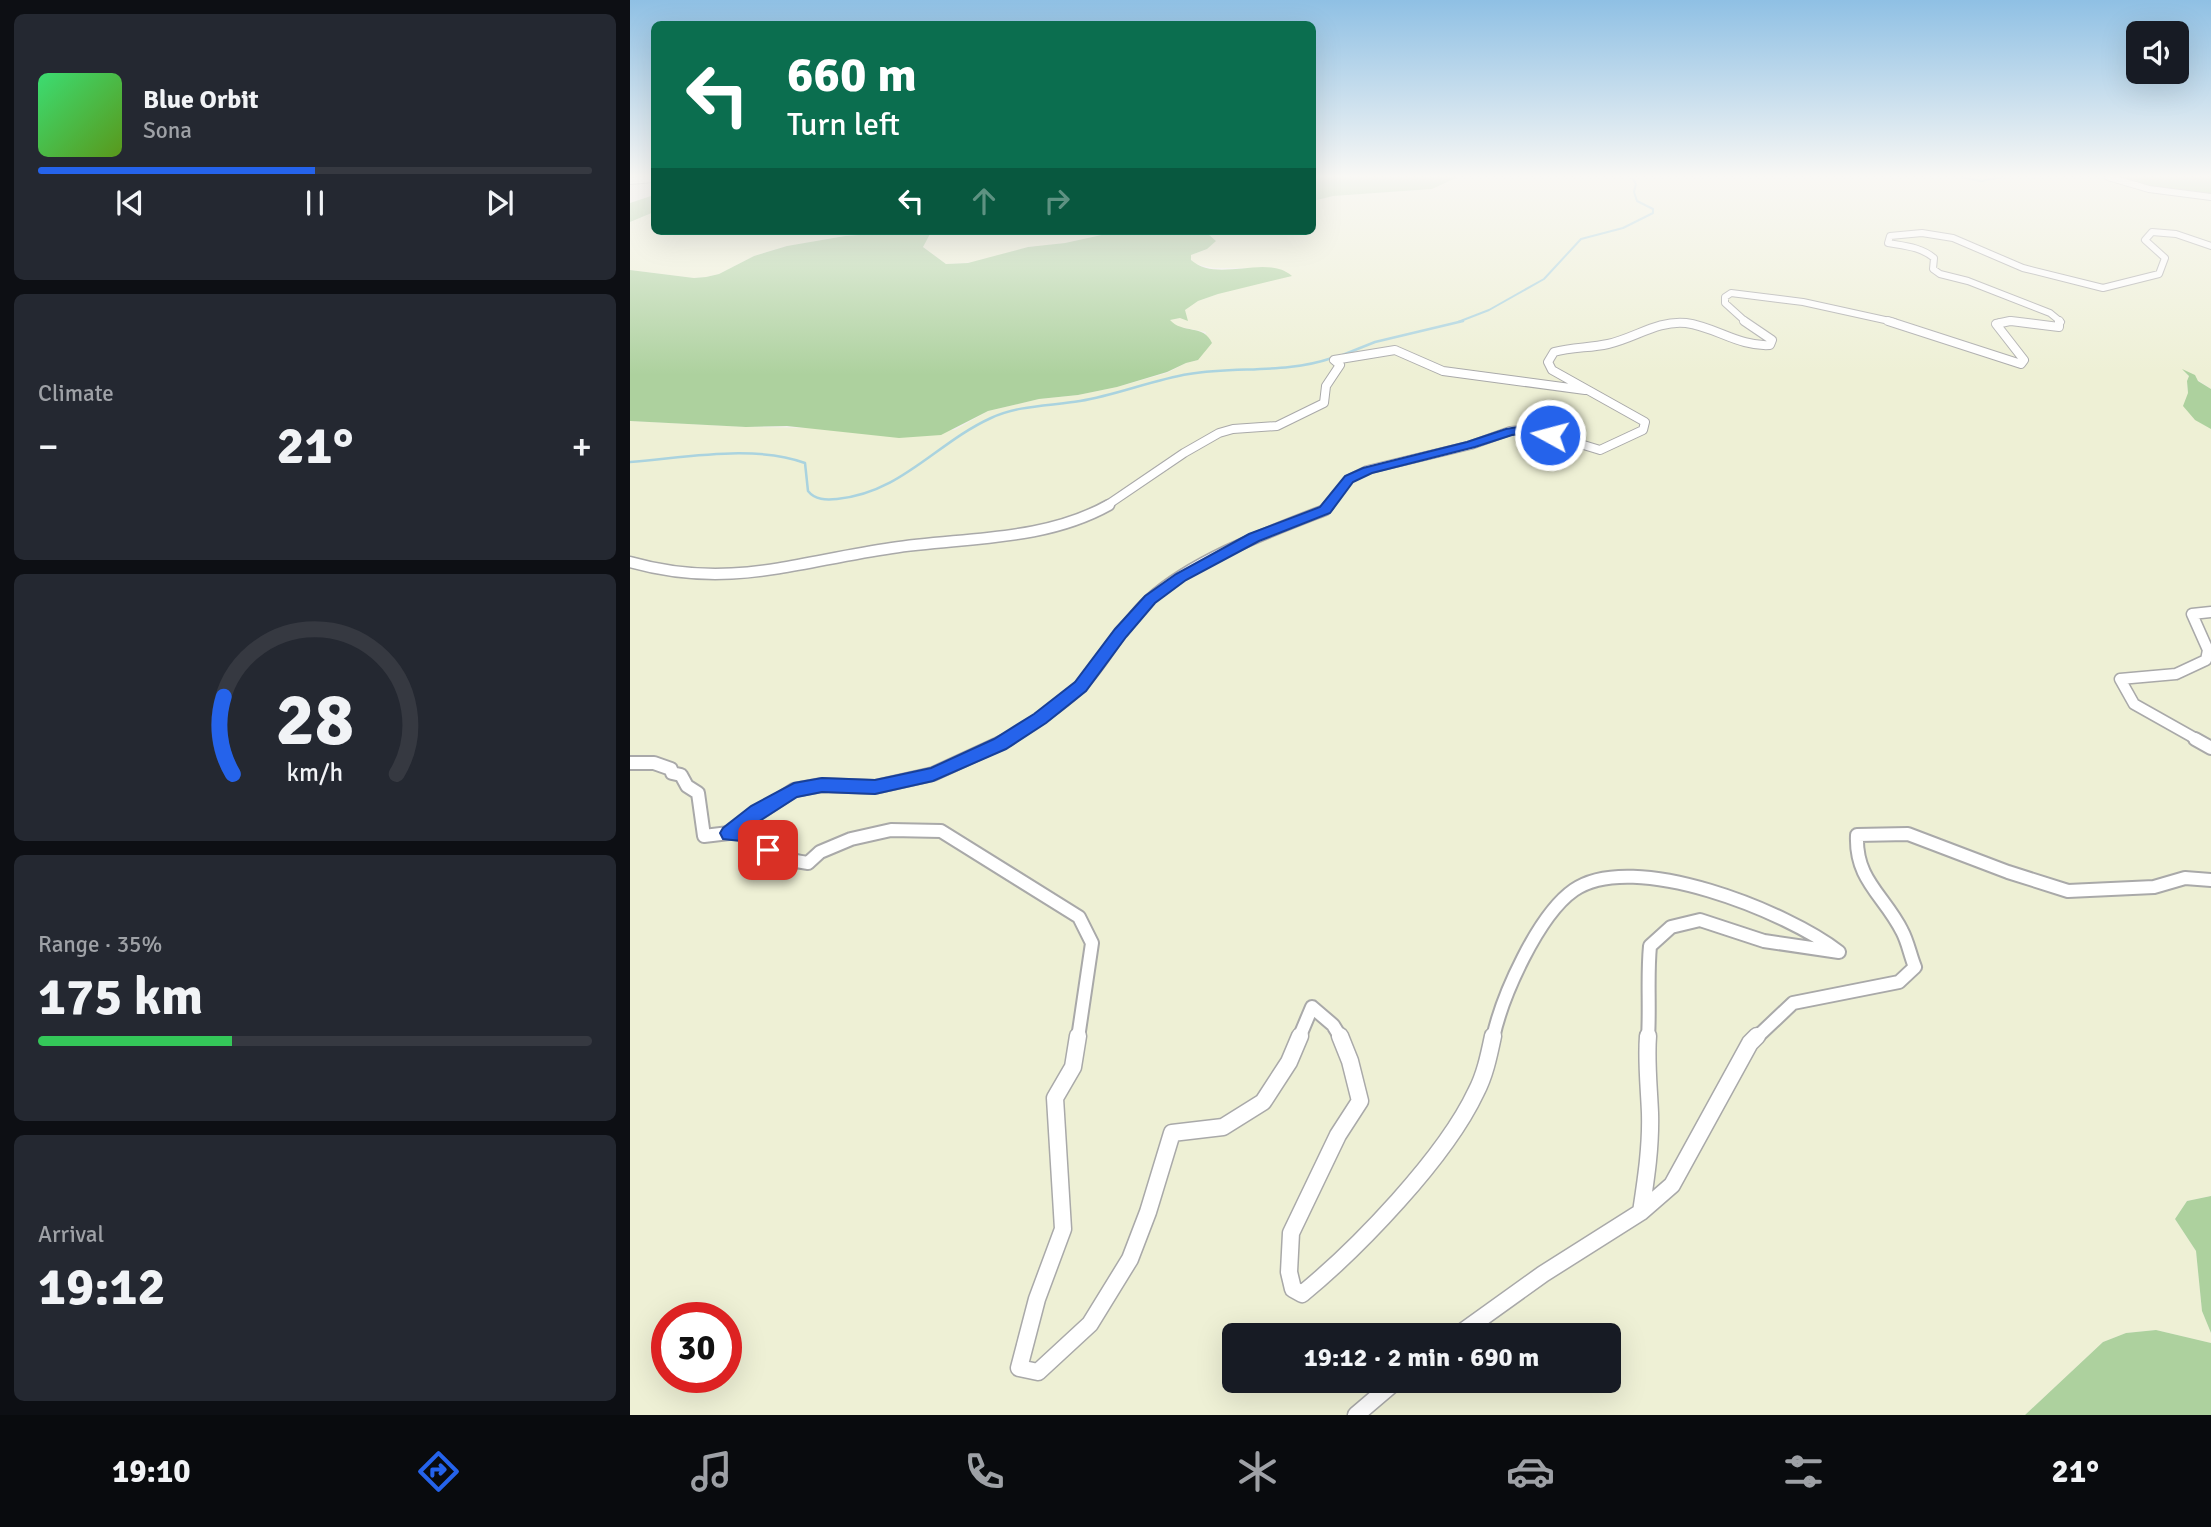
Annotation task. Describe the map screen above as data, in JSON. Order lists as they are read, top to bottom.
{
  "page": {
    "turn": ["660 m", "Turn left"],
    "song": ["Blue Orbit", "Sona"],
    "tile": [
      "Climate",
      ["Range · 35%", "175 km"],
      ["Arrival", "19:12"]
    ],
    "heat": ["−", "21°", "+"],
    "limit": "30",
    "trip": "19:12 · 2 min · 690 m",
    "tabs": ["19:10", "21°"],
    "gauge": ["28", "km/h"]
  }
}
